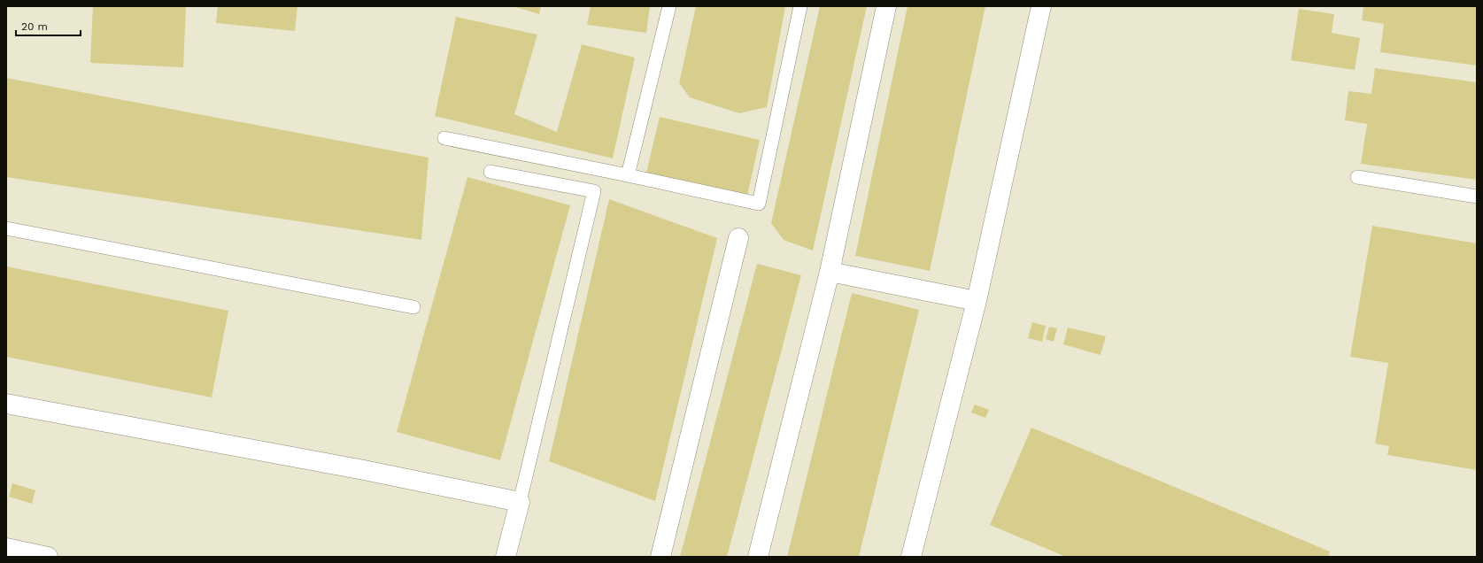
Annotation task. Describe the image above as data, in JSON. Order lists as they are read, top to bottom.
{
  "scale_bar": "20 m"
}
